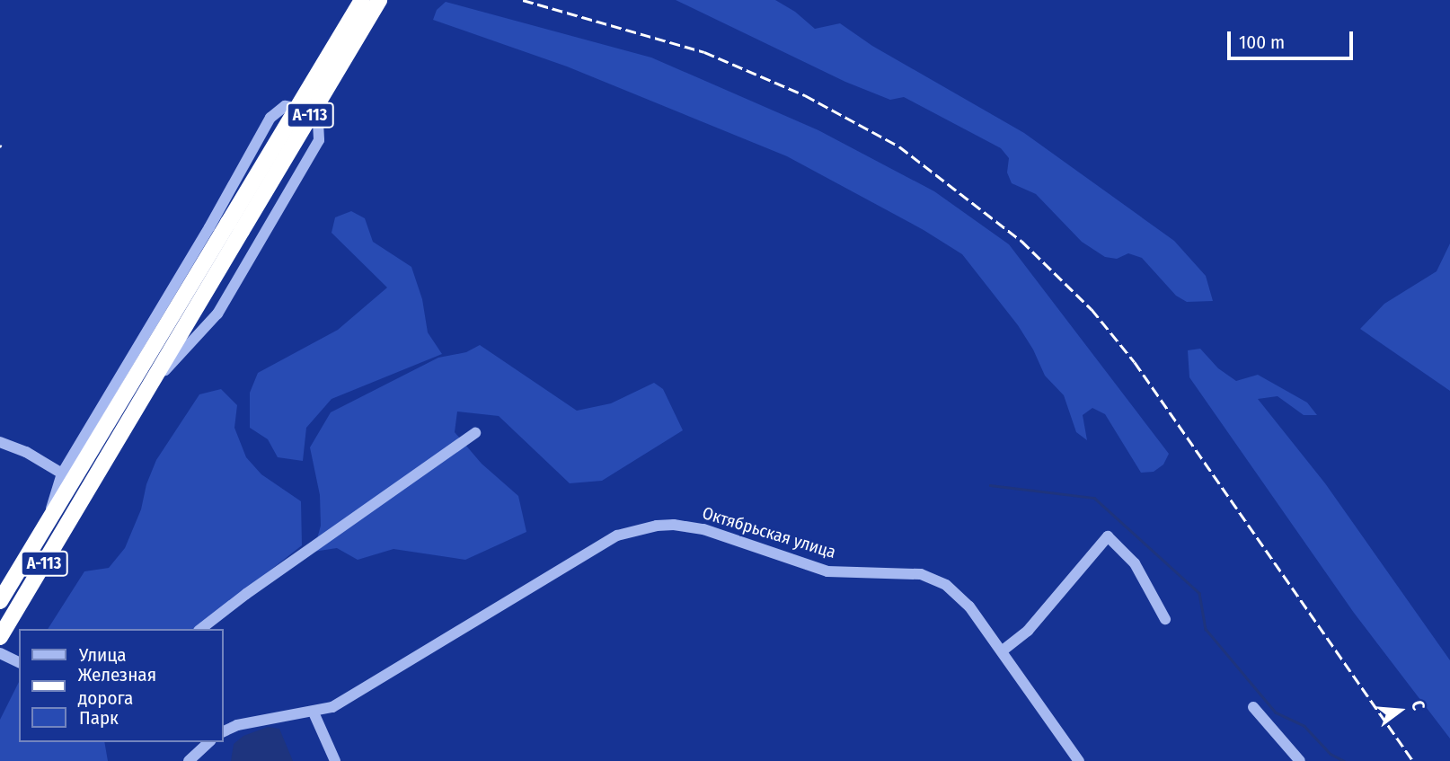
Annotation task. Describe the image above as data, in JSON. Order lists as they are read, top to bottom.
{
  "streets": {
    "highway": ["А-113"],
    "street": ["Октябрьская улица"]
  },
  "legend": ["Улица", "Железная дорога", "Парк"],
  "scale_bar": "100 m",
  "north": "right"
}
